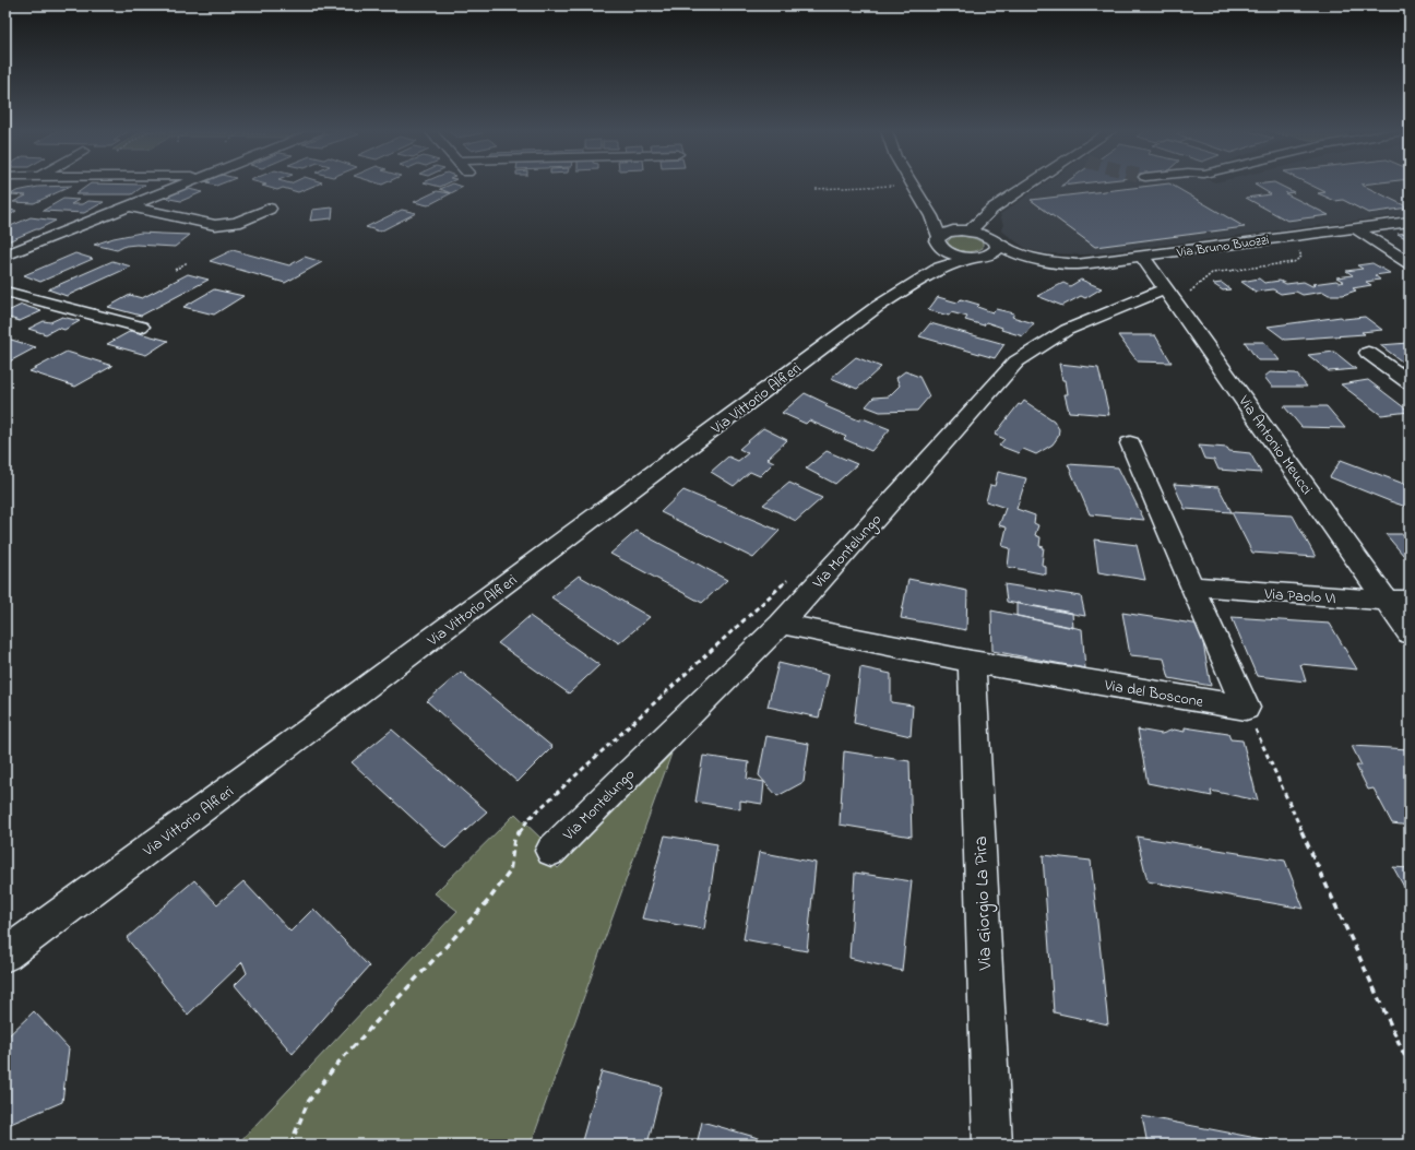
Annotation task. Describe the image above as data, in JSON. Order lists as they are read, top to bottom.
{
  "streets": {
    "street": [
      "Via Bruno Buozzi",
      "Via Vittorio Alfieri",
      "Via Antonio Meucci",
      "Via Montelungo",
      "Via Paolo VI",
      "Via del Boscone",
      "Via Giorgio La Pira"
    ]
  },
  "crossings": [
    ["Via Bruno Buozzi", "Via Vittorio Alfieri"],
    ["Via Bruno Buozzi", "Via Antonio Meucci"],
    ["Via Antonio Meucci", "Via Montelungo"],
    ["Via Antonio Meucci", "Via Paolo VI"],
    ["Via Montelungo", "Via del Boscone"],
    ["Via del Boscone", "Via Giorgio La Pira"]
  ]
}
